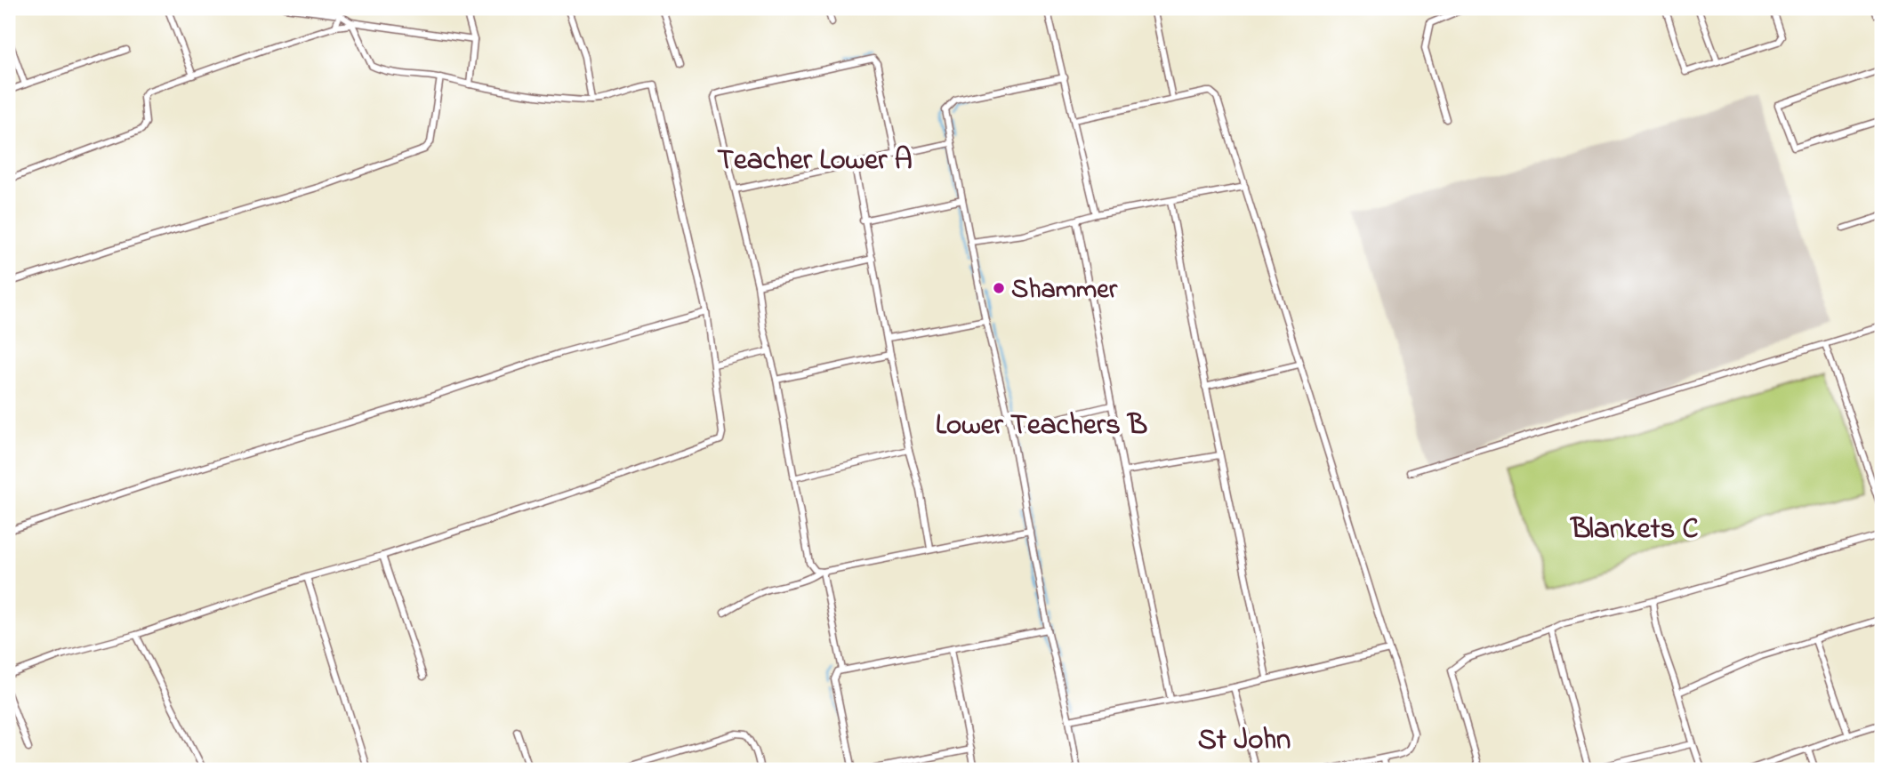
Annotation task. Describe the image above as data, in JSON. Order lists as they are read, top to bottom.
{
  "districts": [
    "Teacher Lower A",
    "Lower Teachers B",
    "Blankets C",
    "St John"
  ],
  "places": ["Shammer"]
}
